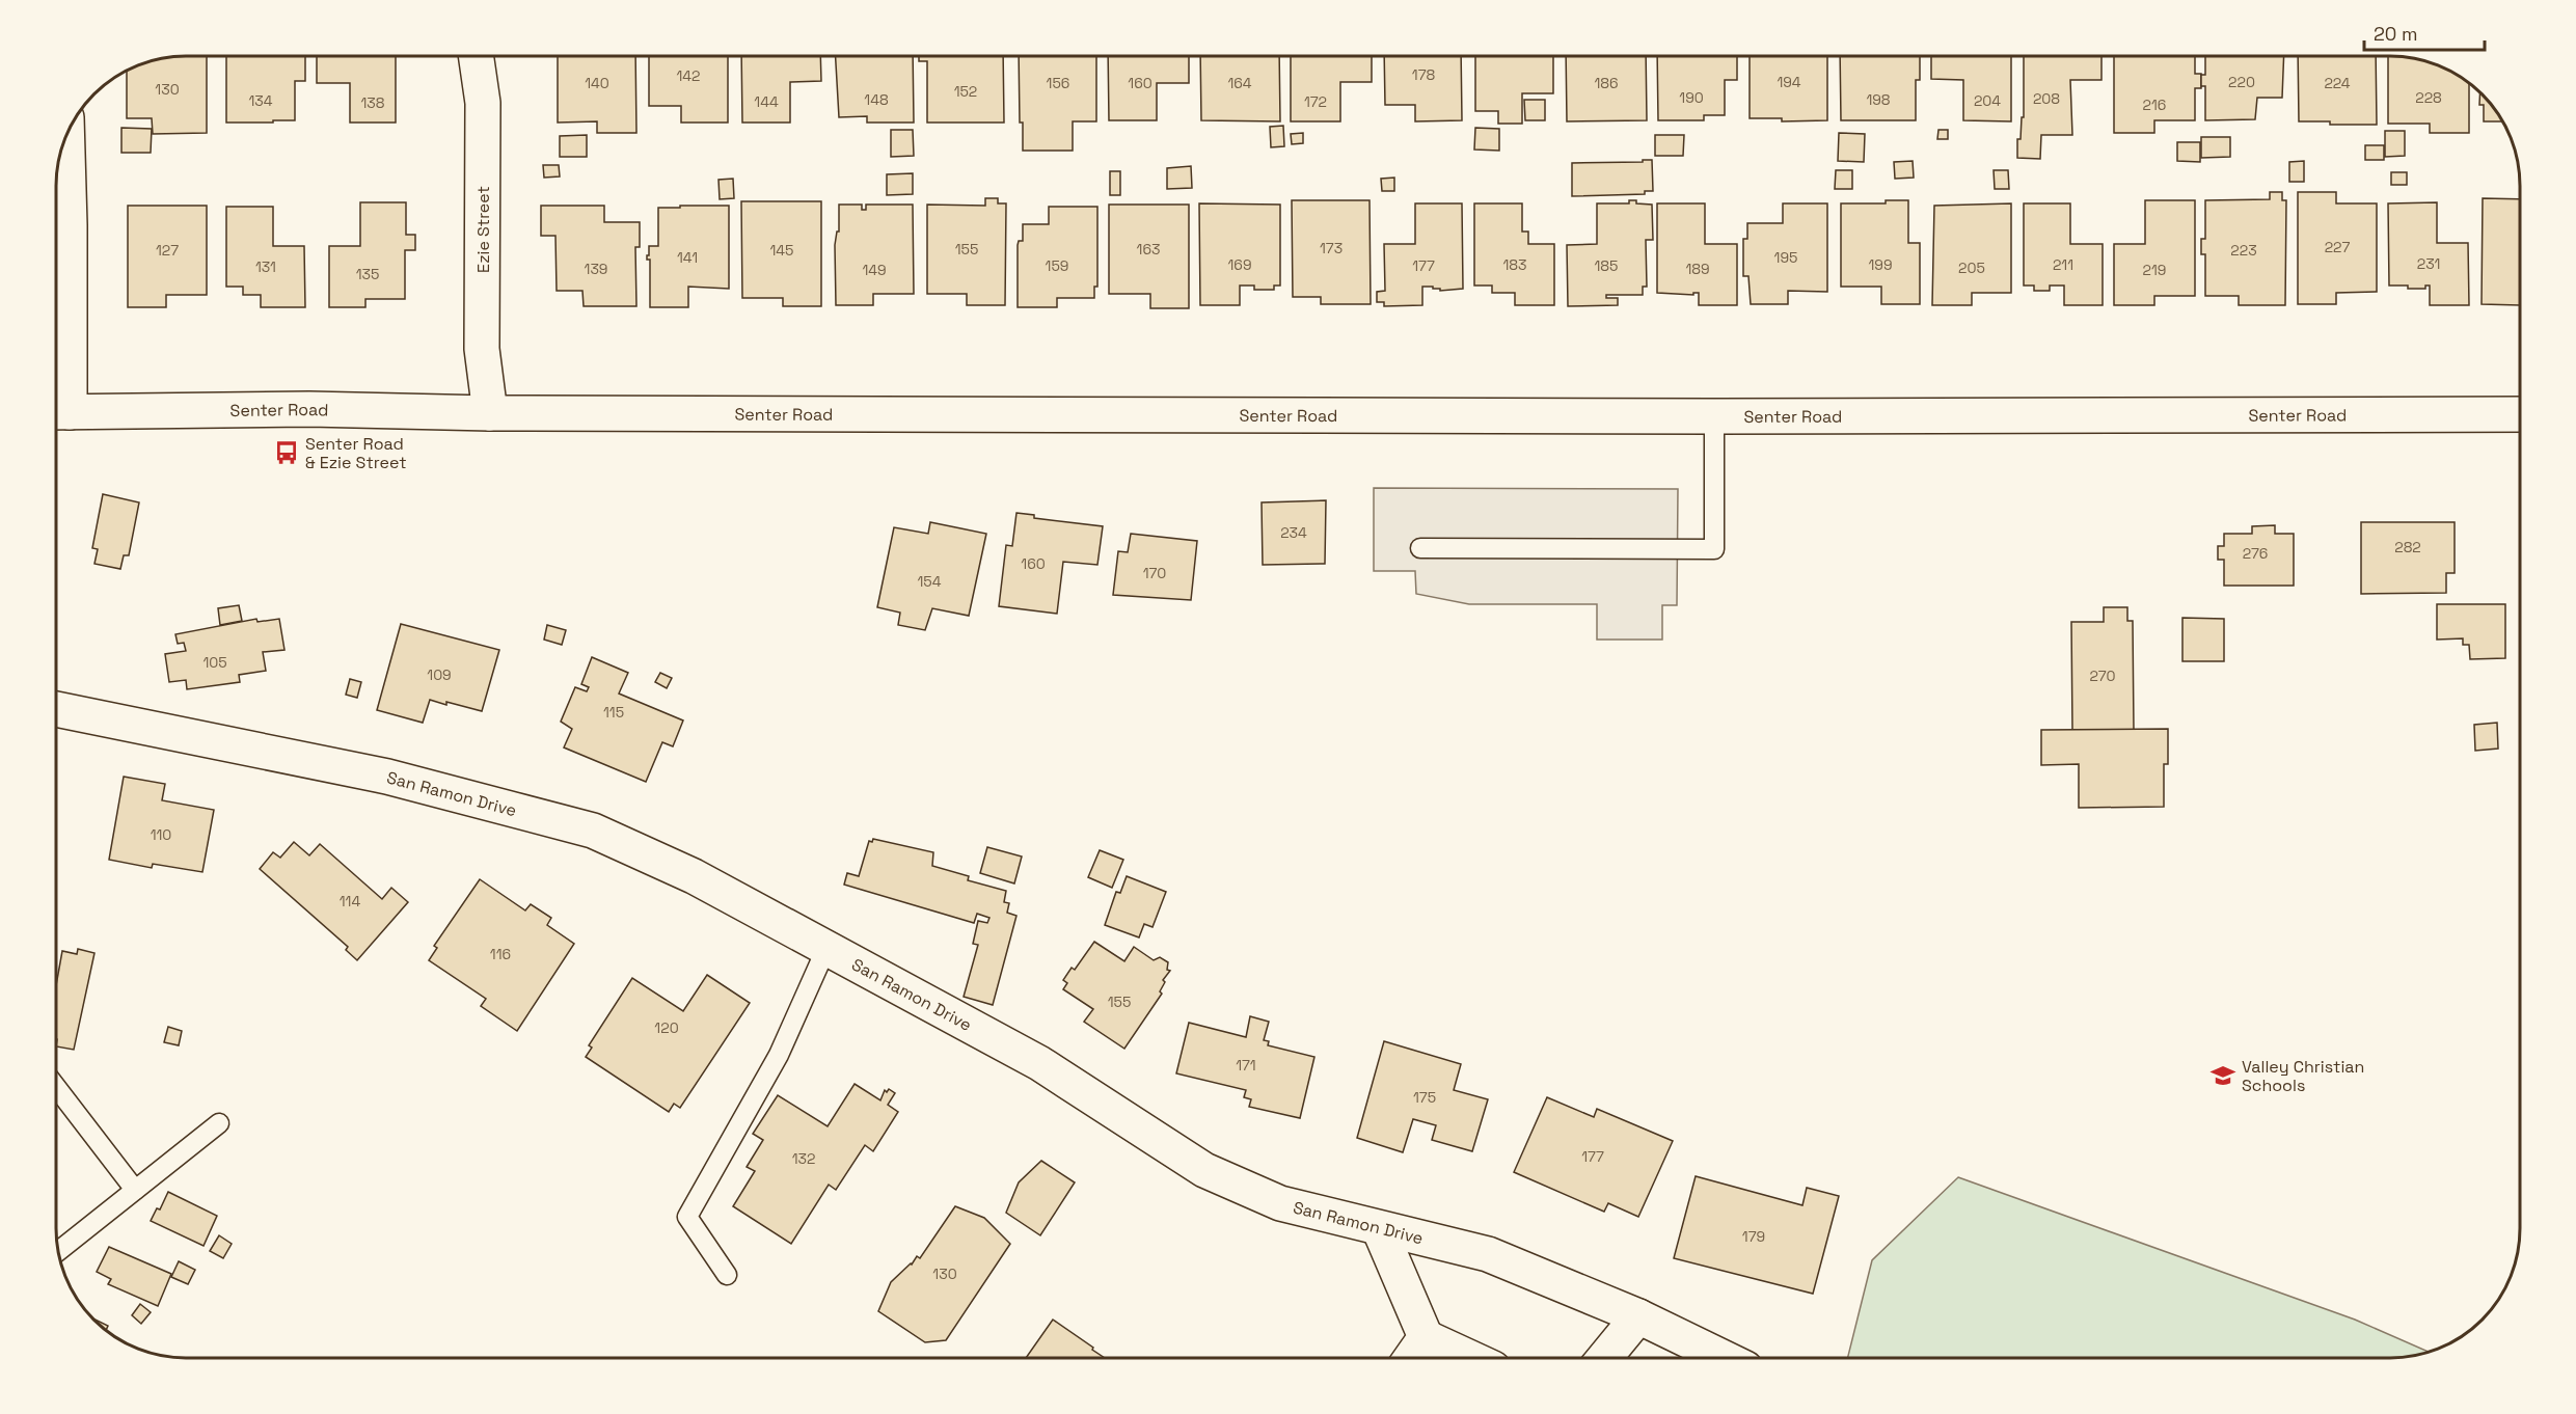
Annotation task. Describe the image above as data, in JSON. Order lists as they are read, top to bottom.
{
  "streets": {
    "street": ["Ezie Street", "Senter Road", "San Ramon Drive"]
  },
  "crossings": [
    ["Ezie Street", "Senter Road"]
  ],
  "places": {
    "bus stop": ["Senter Road & Ezie Street"],
    "school or university": ["Valley Christian Schools"]
  },
  "house_numbers": [
    "178",
    "142",
    "194",
    "220",
    "140",
    "156",
    "160",
    "164",
    "186",
    "224",
    "130",
    "152",
    "190",
    "228",
    "208",
    "148",
    "198",
    "134",
    "204",
    "144",
    "172",
    "138",
    "216",
    "227",
    "173",
    "155",
    "163",
    "127",
    "145",
    "223",
    "141",
    "195",
    "231",
    "169",
    "183",
    "199",
    "211",
    "159",
    "177",
    "185",
    "131",
    "205",
    "139",
    "189",
    "149",
    "219",
    "135",
    "234",
    "282",
    "276",
    "160",
    "170",
    "154",
    "105",
    "109",
    "270",
    "115",
    "110",
    "114",
    "116",
    "155",
    "120",
    "171",
    "175",
    "177",
    "132",
    "179",
    "130"
  ],
  "scale_bar": "20 m"
}
